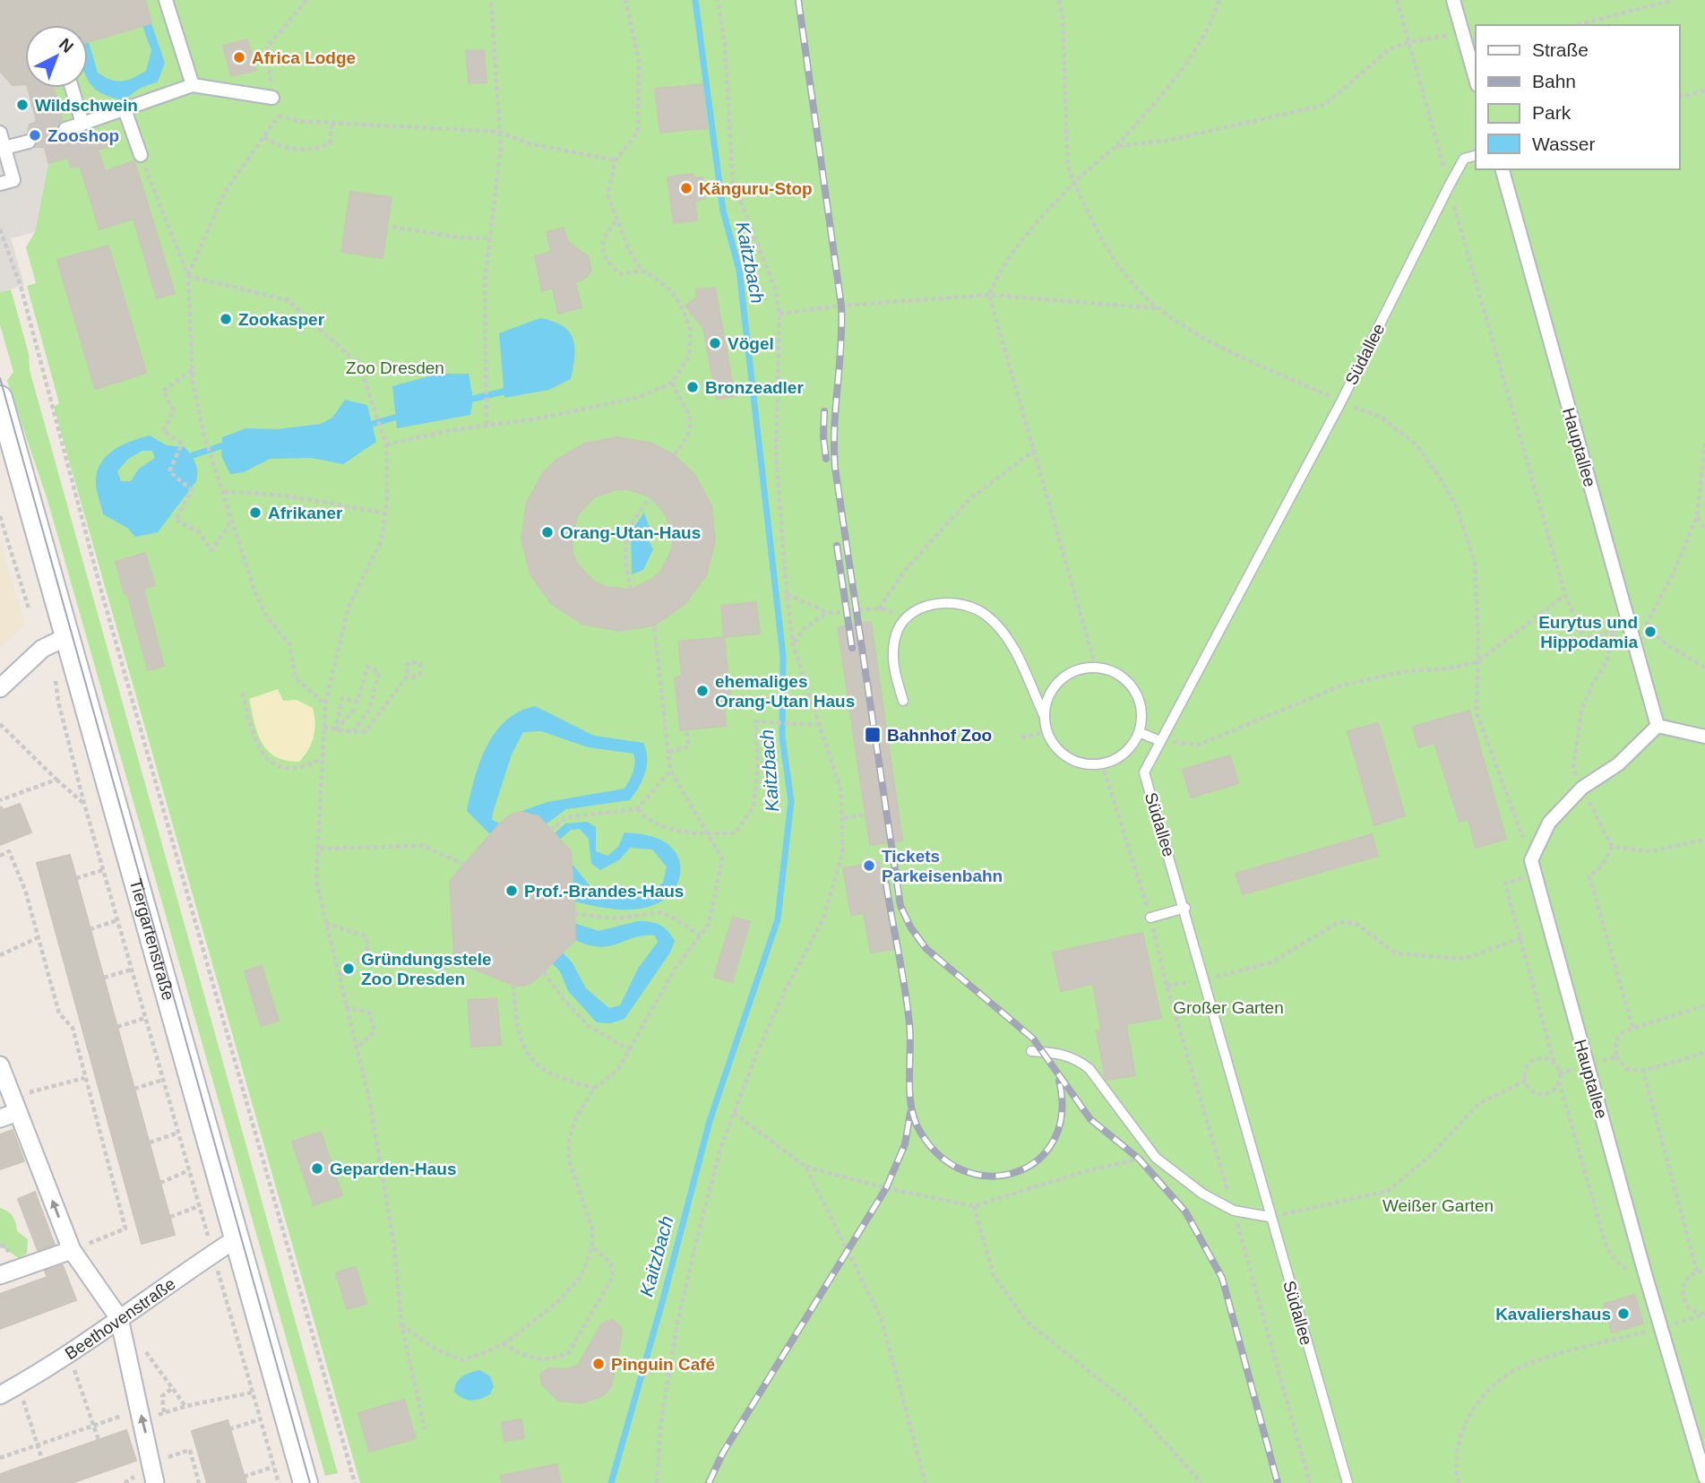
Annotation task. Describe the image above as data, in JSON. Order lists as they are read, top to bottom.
{
  "streets": {
    "main road": ["Tiergartenstraße"],
    "street": ["Hauptallee", "Beethovenstraße"],
    "lane": ["Südallee"]
  },
  "crossings": [
    ["Tiergartenstraße", "Beethovenstraße"]
  ],
  "water": ["Kaitzbach"],
  "parks": ["Zoo Dresden", "Großer Garten", "Weißer Garten"],
  "places": {
    "other": [
      "Africa Lodge",
      "Wildschwein",
      "Zooshop",
      "Känguru-Stop",
      "Zookasper",
      "Vögel",
      "Bronzeadler",
      "Afrikaner",
      "Orang-Utan-Haus",
      "Eurytus und Hippodamia",
      "ehemaliges Orang-Utan Haus",
      "Tickets Parkeisenbahn",
      "Prof.-Brandes-Haus",
      "Gründungsstele Zoo Dresden",
      "Geparden-Haus",
      "Kavaliershaus",
      "Pinguin Café"
    ],
    "transit": ["Bahnhof Zoo"]
  },
  "legend": [
    "Straße",
    "Bahn",
    "Park",
    "Wasser"
  ],
  "north": "top right"
}
